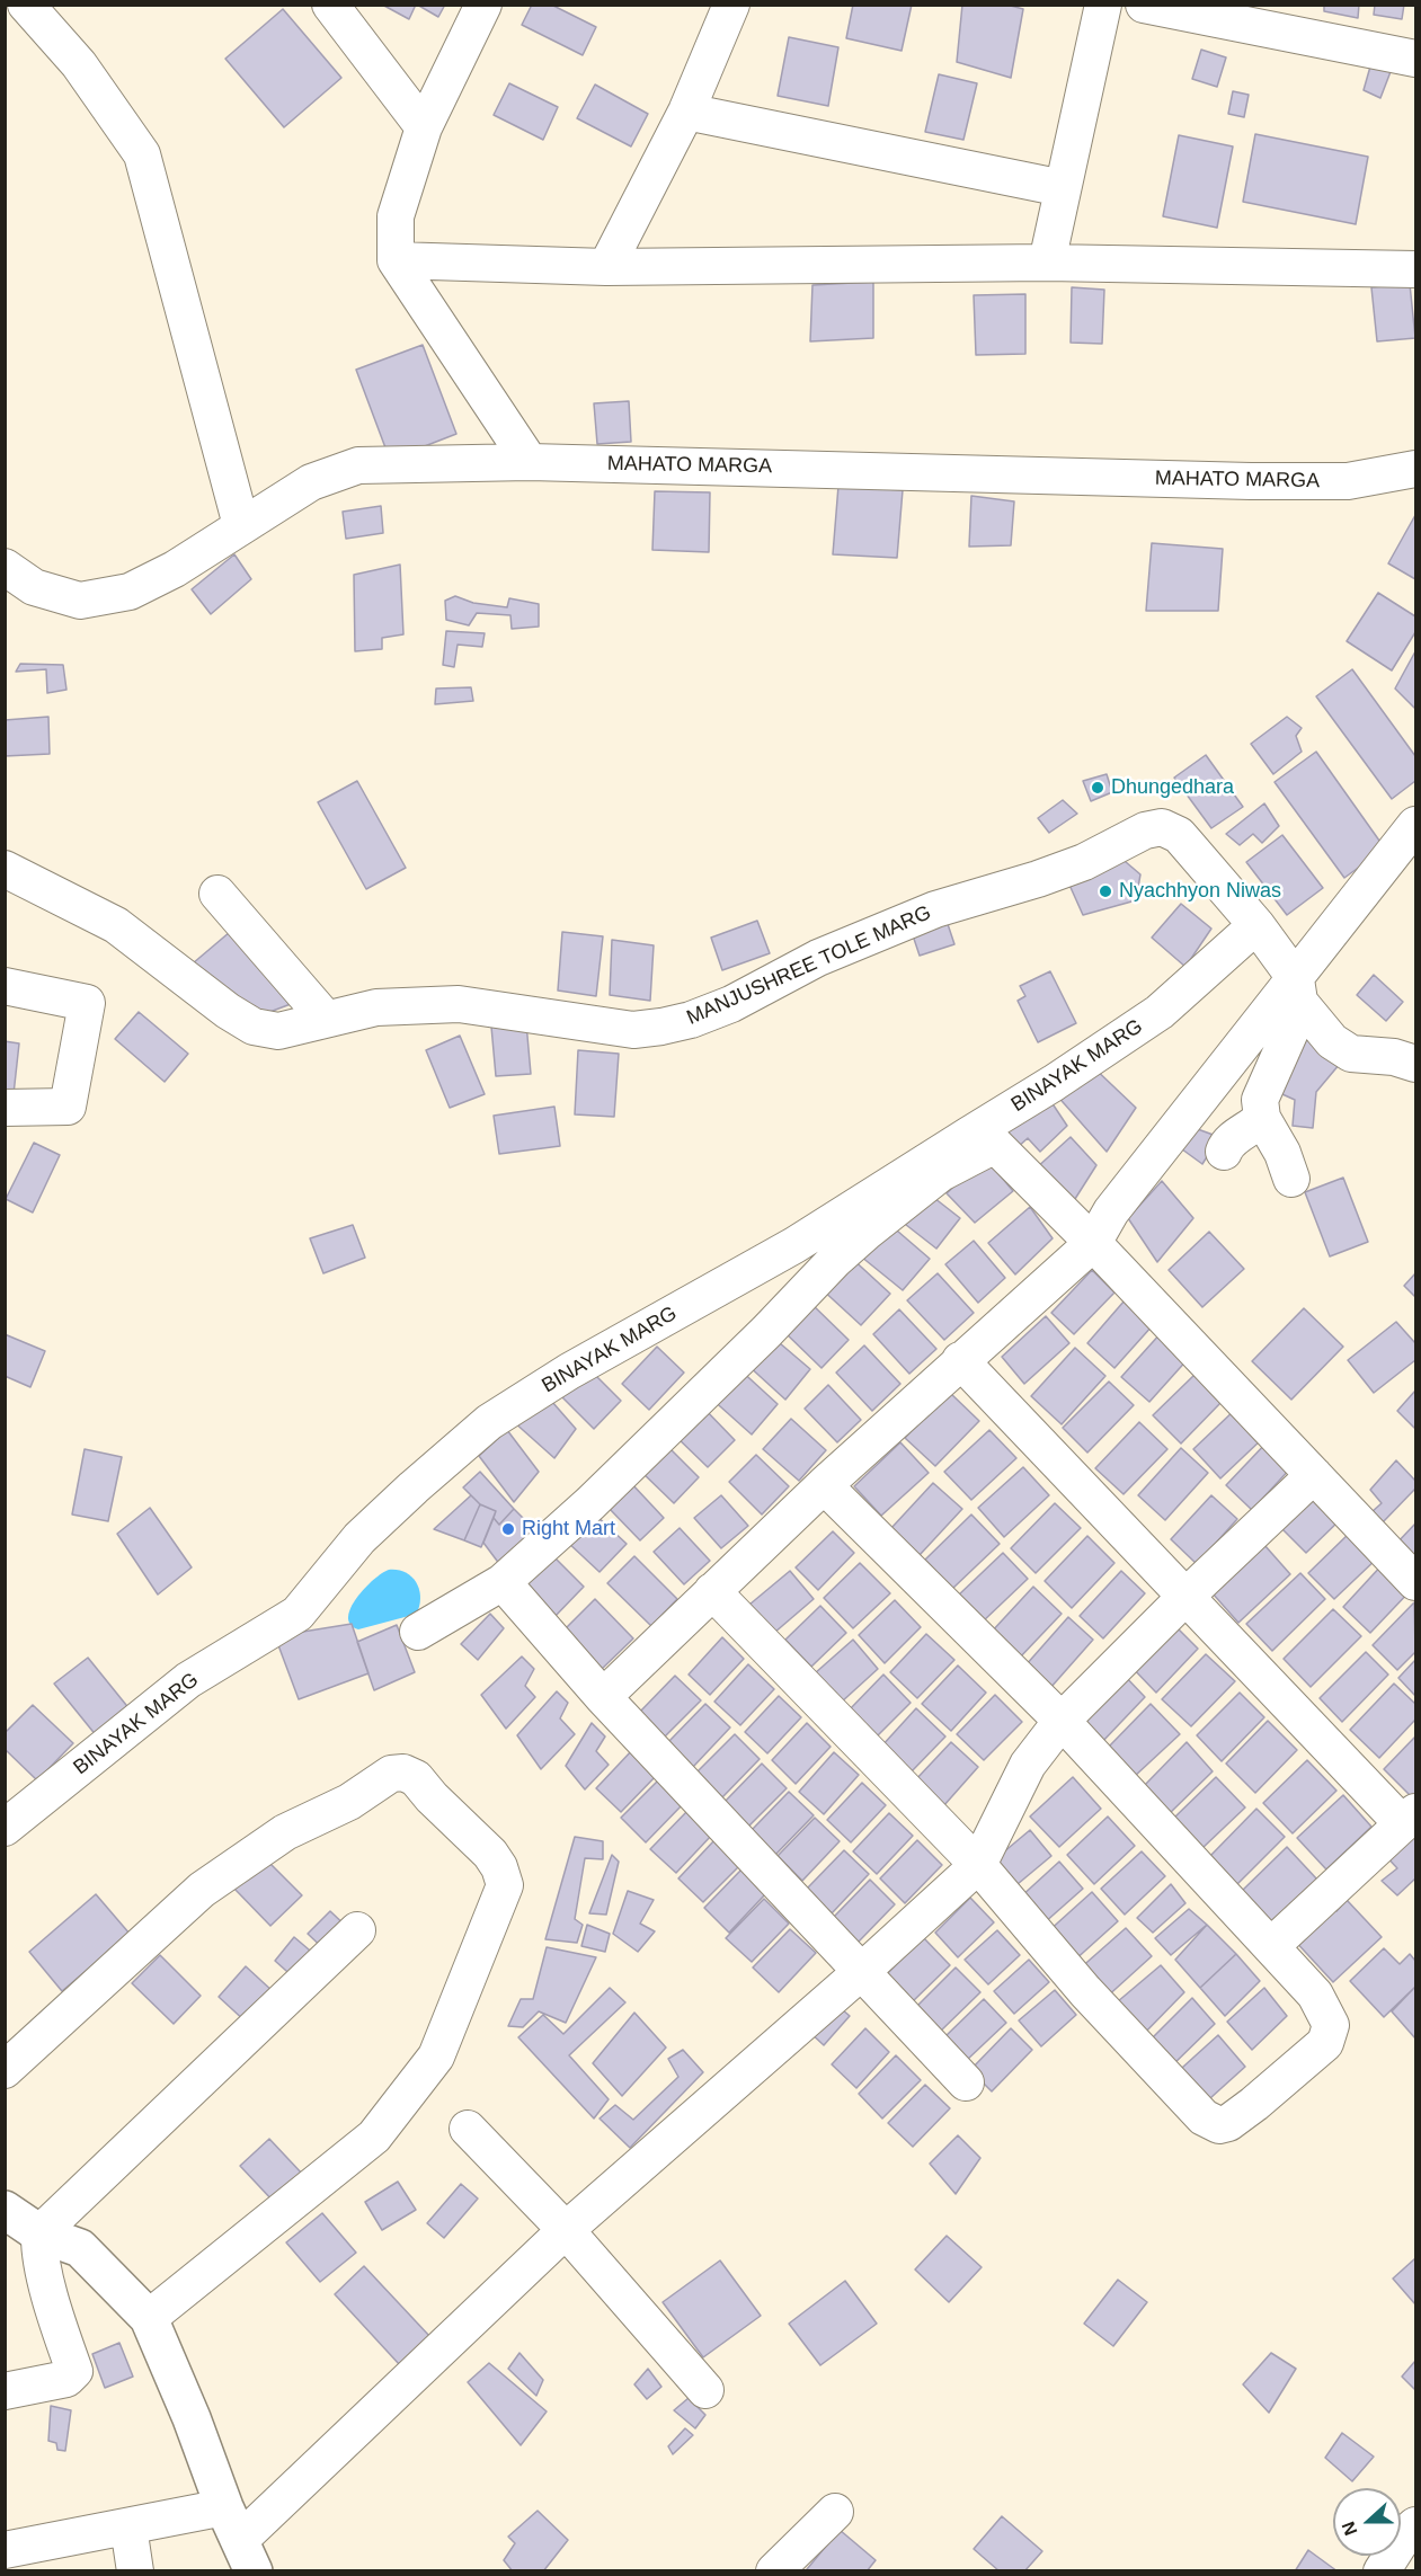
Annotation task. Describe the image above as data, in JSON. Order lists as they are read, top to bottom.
{
  "streets": {
    "street": ["MAHATO MARGA", "MANJUSHREE TOLE MARG", "BINAYAK MARG"]
  },
  "crossings": [
    ["MANJUSHREE TOLE MARG", "BINAYAK MARG"]
  ],
  "places": ["Dhungedhara", "Nyachhyon Niwas", "Right Mart"],
  "north": "left"
}
